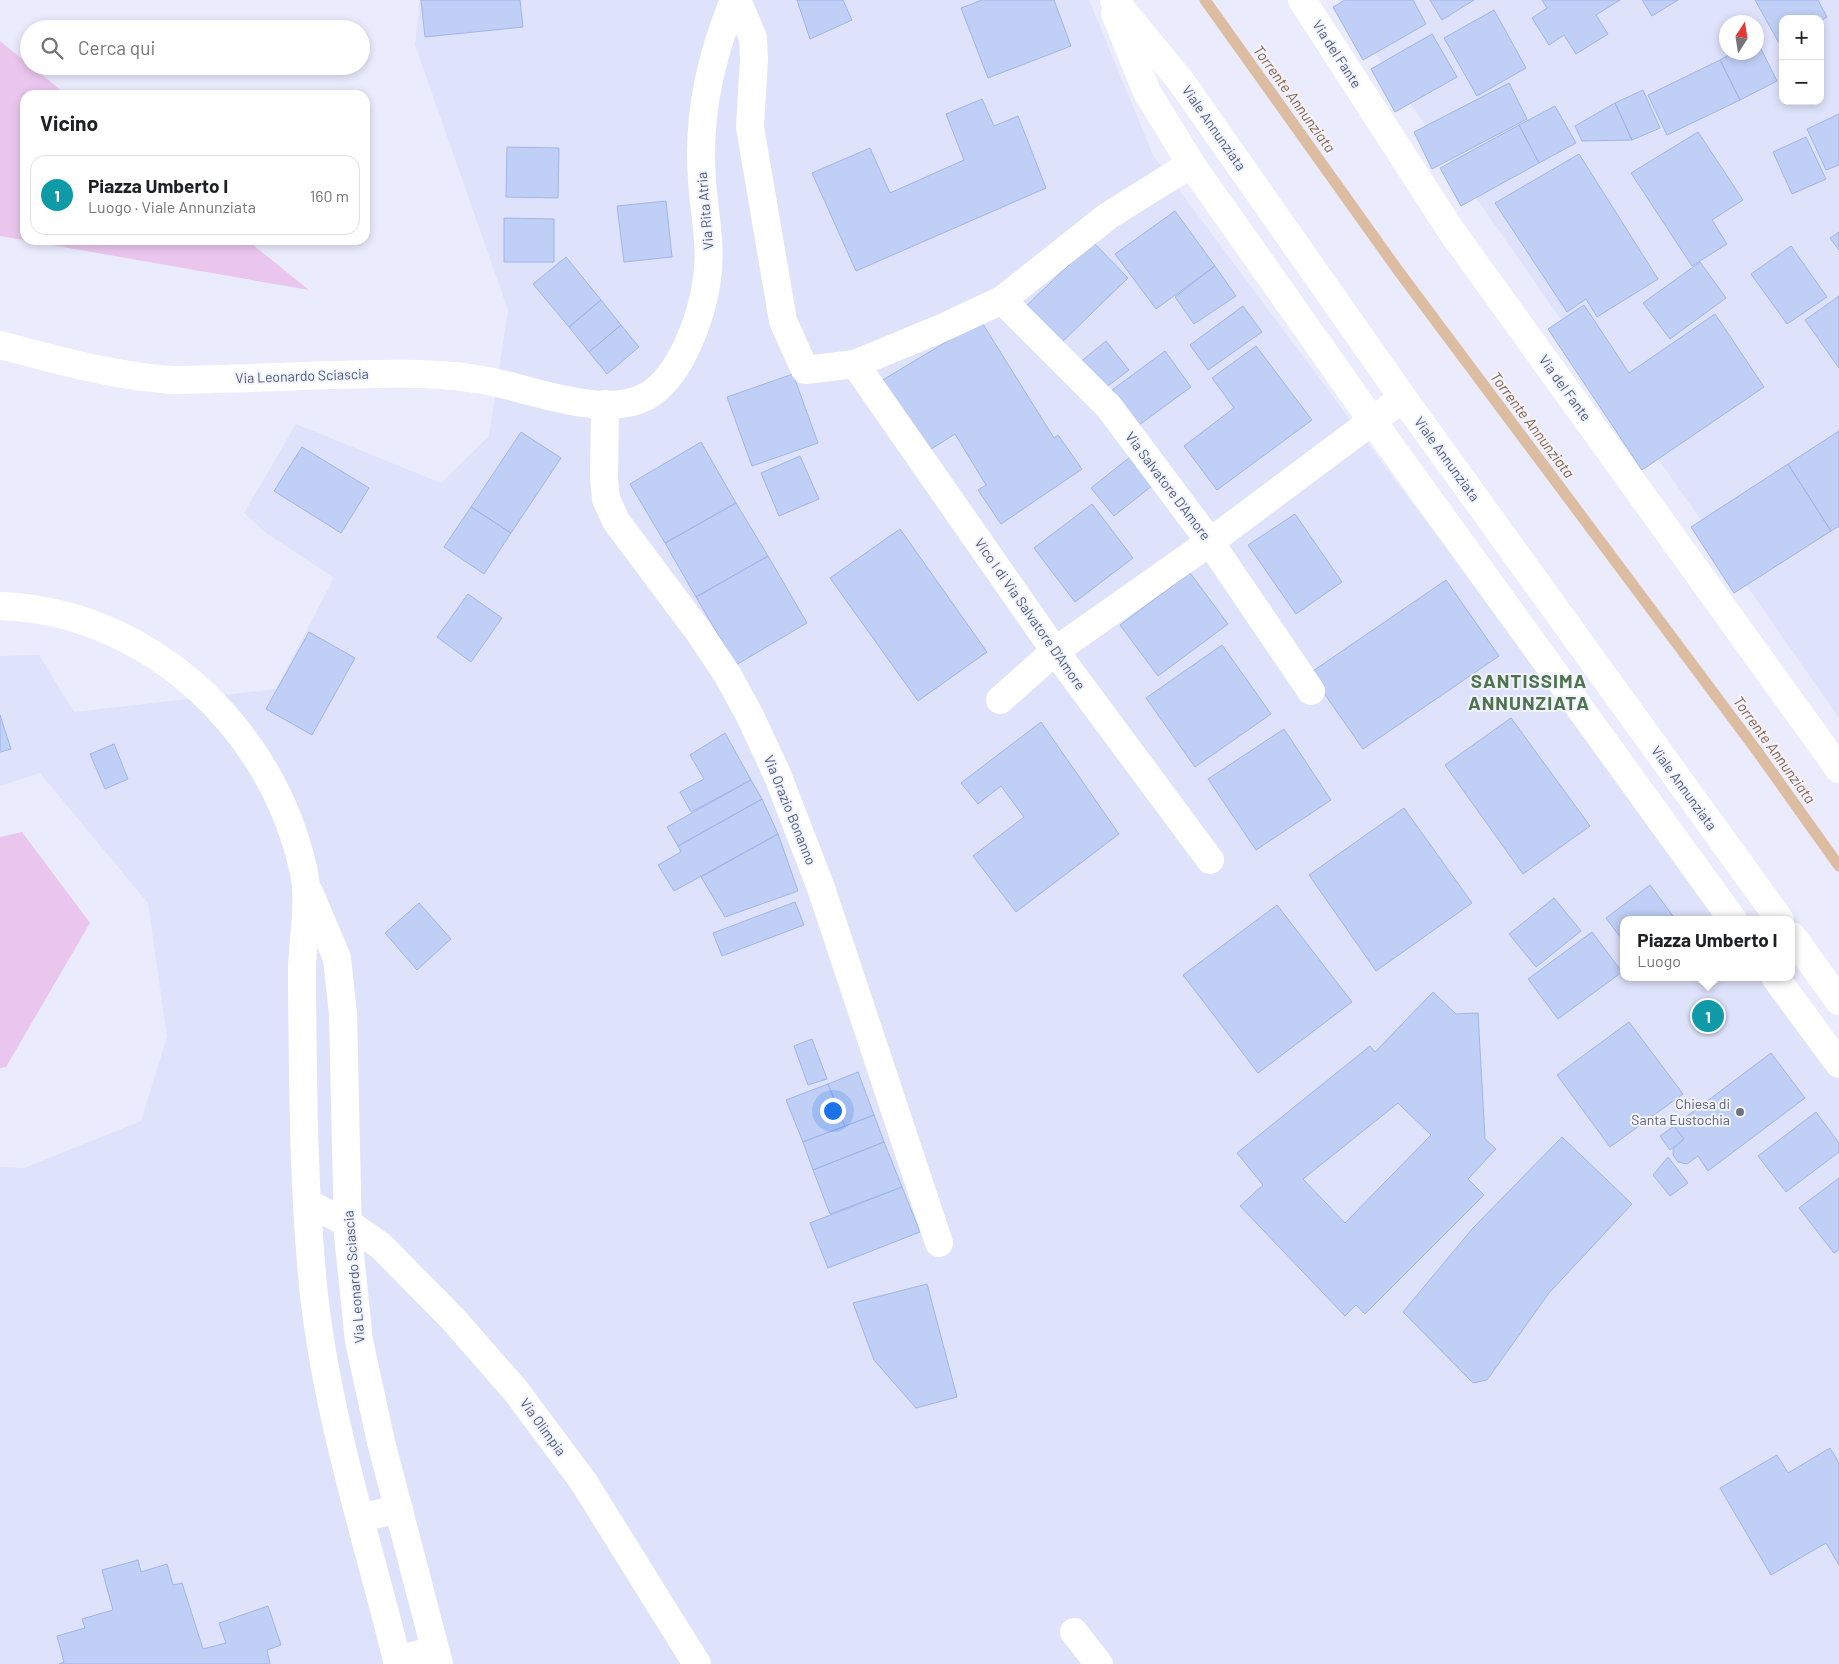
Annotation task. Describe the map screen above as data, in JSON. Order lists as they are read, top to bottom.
{
  "streets": {
    "street": [
      "Via del Fante",
      "Viale Annunziata",
      "Via Rita Atria",
      "Via Leonardo Sciascia",
      "Via Salvatore D'Amore",
      "Vico I di Via Salvatore D'Amore",
      "Via Orazio Bonanno",
      "Via Olimpia"
    ]
  },
  "crossings": [
    ["Via Rita Atria", "Via Leonardo Sciascia"],
    ["Via Rita Atria", "Via Orazio Bonanno"],
    ["Via Leonardo Sciascia", "Via Orazio Bonanno"],
    ["Via Leonardo Sciascia", "Via Olimpia"]
  ],
  "districts": ["SANTISSIMA ANNUNZIATA"],
  "water": ["Torrente Annunziata"],
  "places": ["Chiesa di Santa Eustochia"],
  "north": "top",
  "page": {
    "map_buttons": ["+", "−"],
    "search": "Cerca qui",
    "heading": "Vicino",
    "list": [
      {
        "mark": "1",
        "name": "Piazza Umberto I",
        "note": "Luogo · Viale Annunziata",
        "value": "160 m"
      }
    ],
    "popup": ["Piazza Umberto I", "Luogo"],
    "pins": "1"
  }
}
